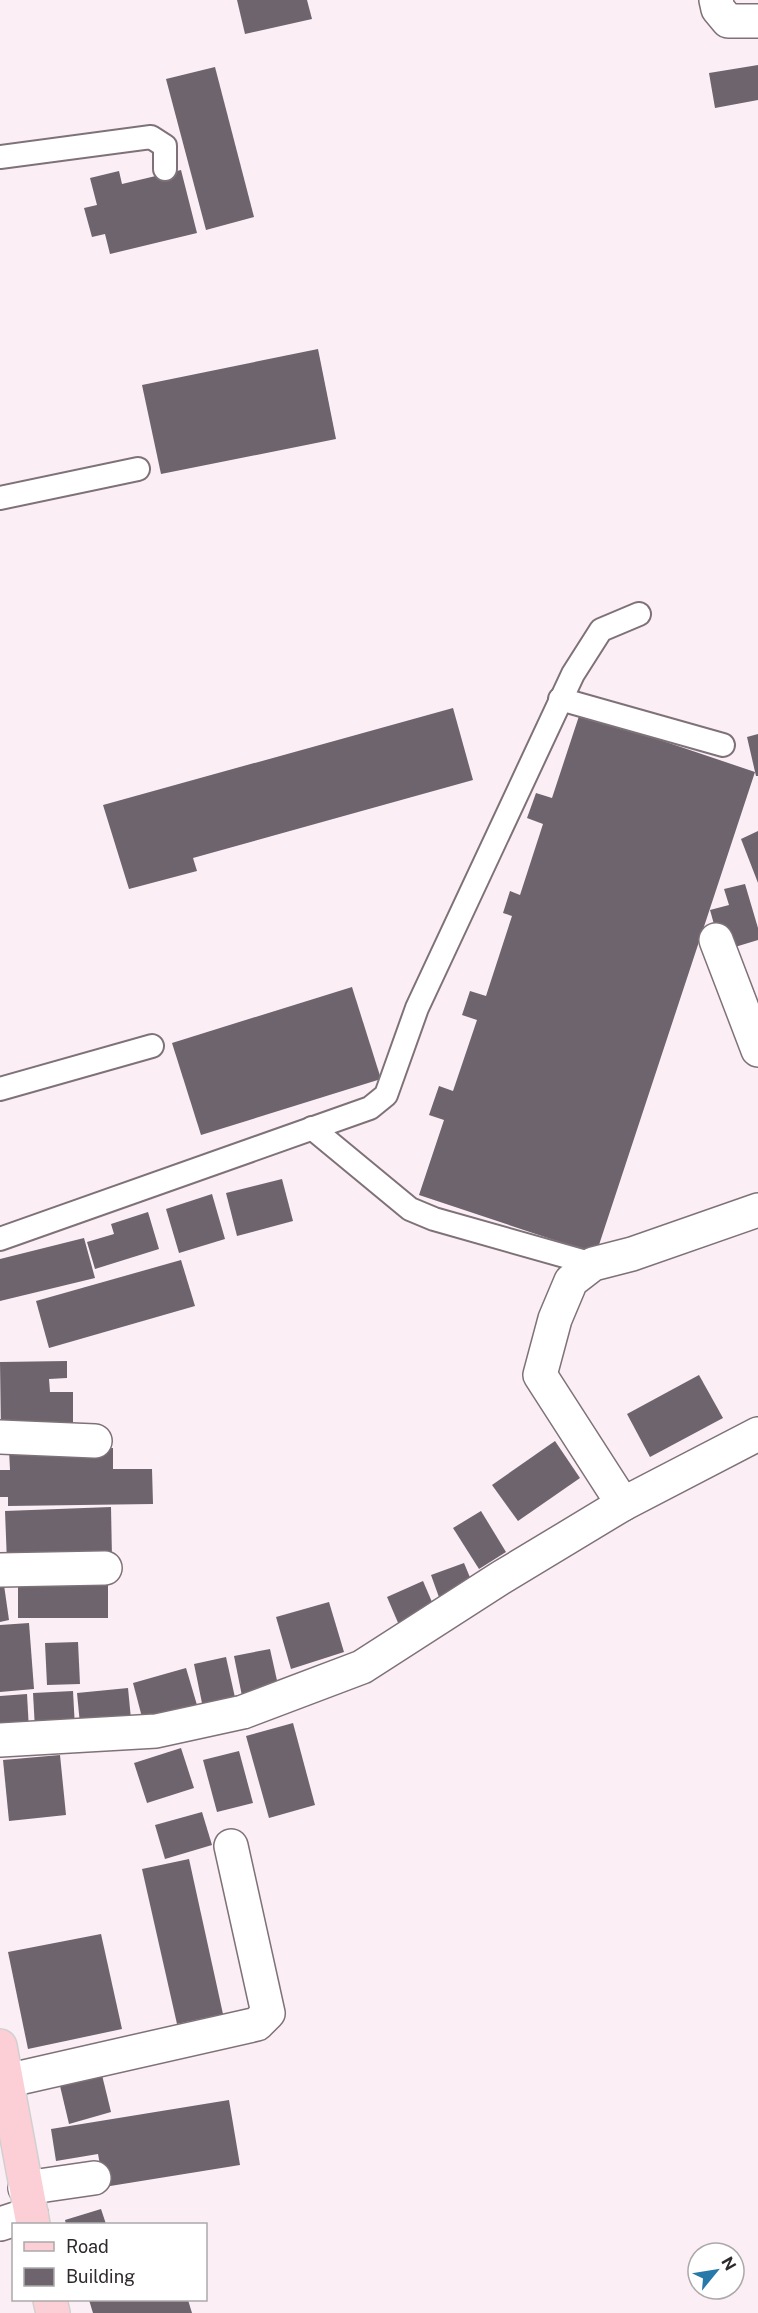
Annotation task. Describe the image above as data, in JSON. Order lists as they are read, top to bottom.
{
  "legend": ["Road", "Building"],
  "north": "top right"
}
